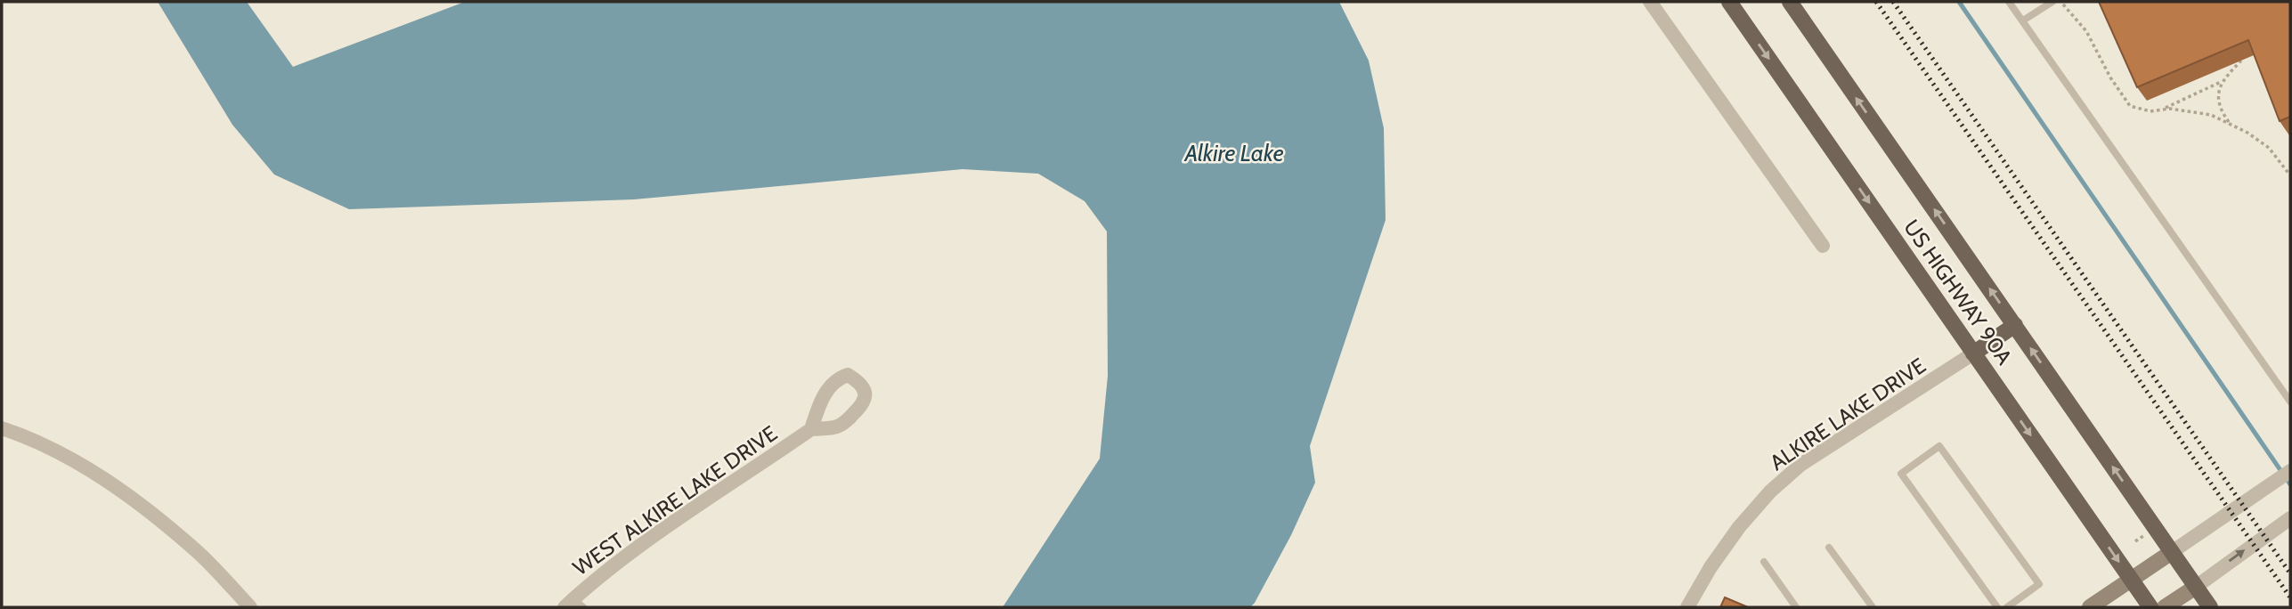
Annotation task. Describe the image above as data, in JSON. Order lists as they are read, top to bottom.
{
  "streets": {
    "main road": ["US HIGHWAY 90A"],
    "street": ["ALKIRE LAKE DRIVE", "WEST ALKIRE LAKE DRIVE"]
  },
  "crossings": [
    ["US HIGHWAY 90A", "ALKIRE LAKE DRIVE"]
  ],
  "water": ["Alkire Lake"]
}
